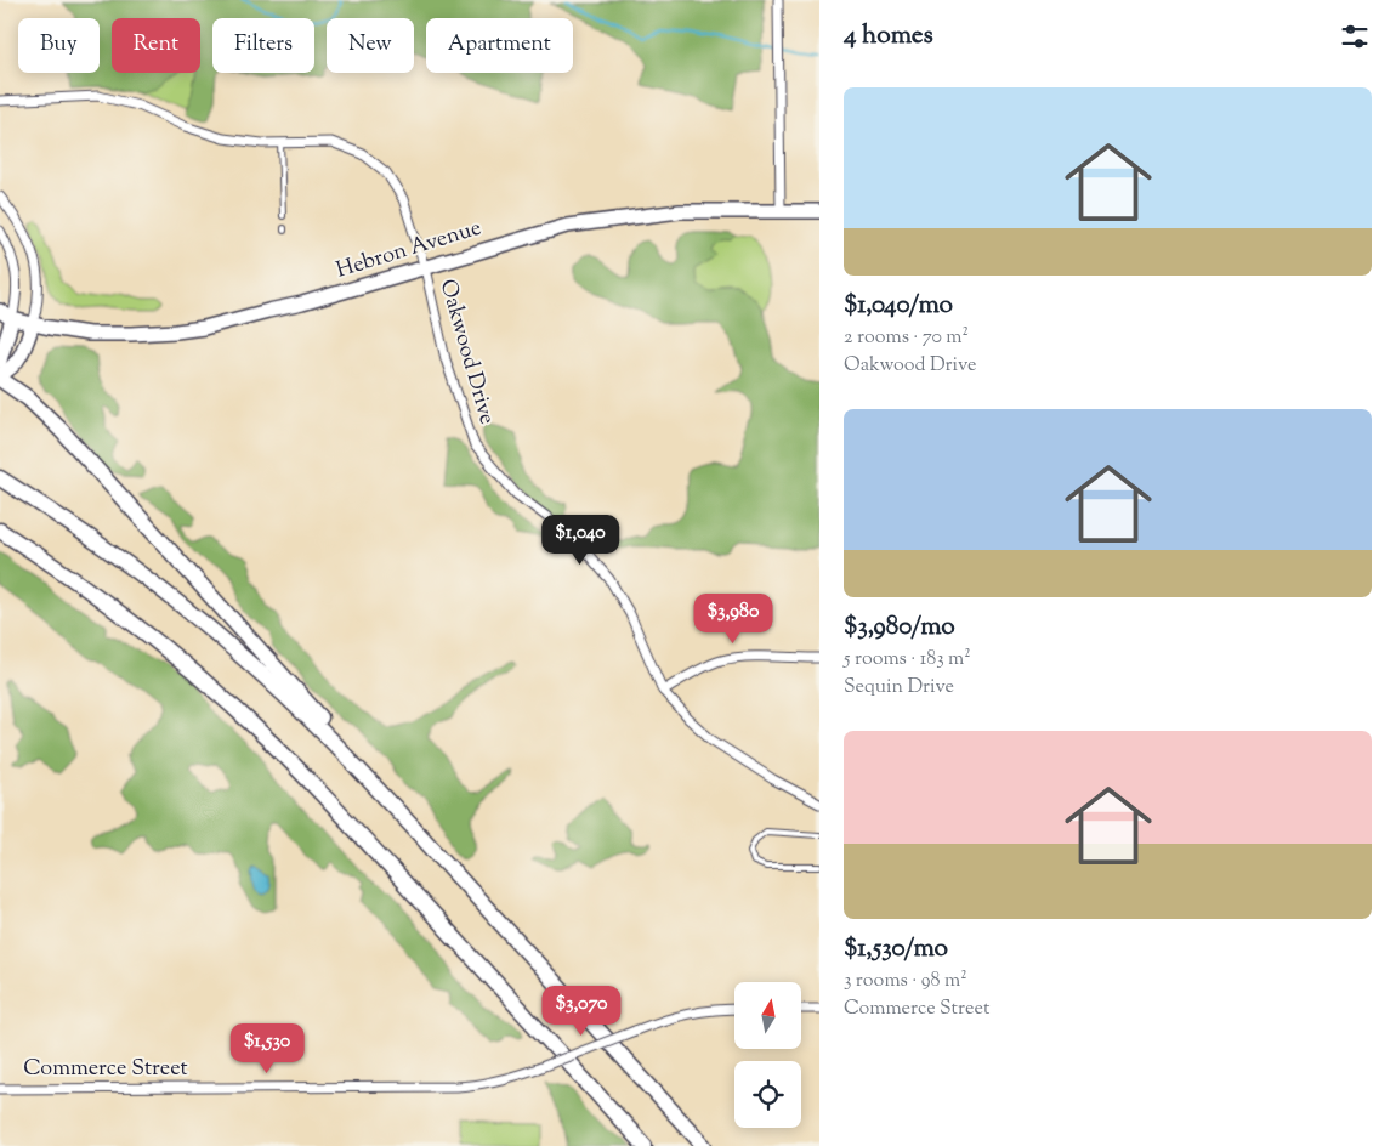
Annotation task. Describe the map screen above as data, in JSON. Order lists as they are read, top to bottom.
{
  "streets": {
    "main road": ["Hebron Avenue"],
    "street": ["Oakwood Drive", "Commerce Street"]
  },
  "crossings": [
    ["Hebron Avenue", "Oakwood Drive"]
  ],
  "north": "top",
  "page": {
    "heading": "4 homes",
    "chip": [
      "Buy",
      "Rent",
      "Filters",
      "New",
      "Apartment"
    ],
    "list": [
      {
        "name": "$1,040/mo",
        "note": "2 rooms · 70 m² · Oakwood Drive"
      },
      {
        "name": "$3,980/mo",
        "note": "5 rooms · 183 m² · Sequin Drive"
      },
      {
        "name": "$1,530/mo",
        "note": "3 rooms · 98 m² · Commerce Street"
      }
    ],
    "price": [
      "$1,040",
      "$3,980",
      "$3,070",
      "$1,530"
    ]
  }
}
